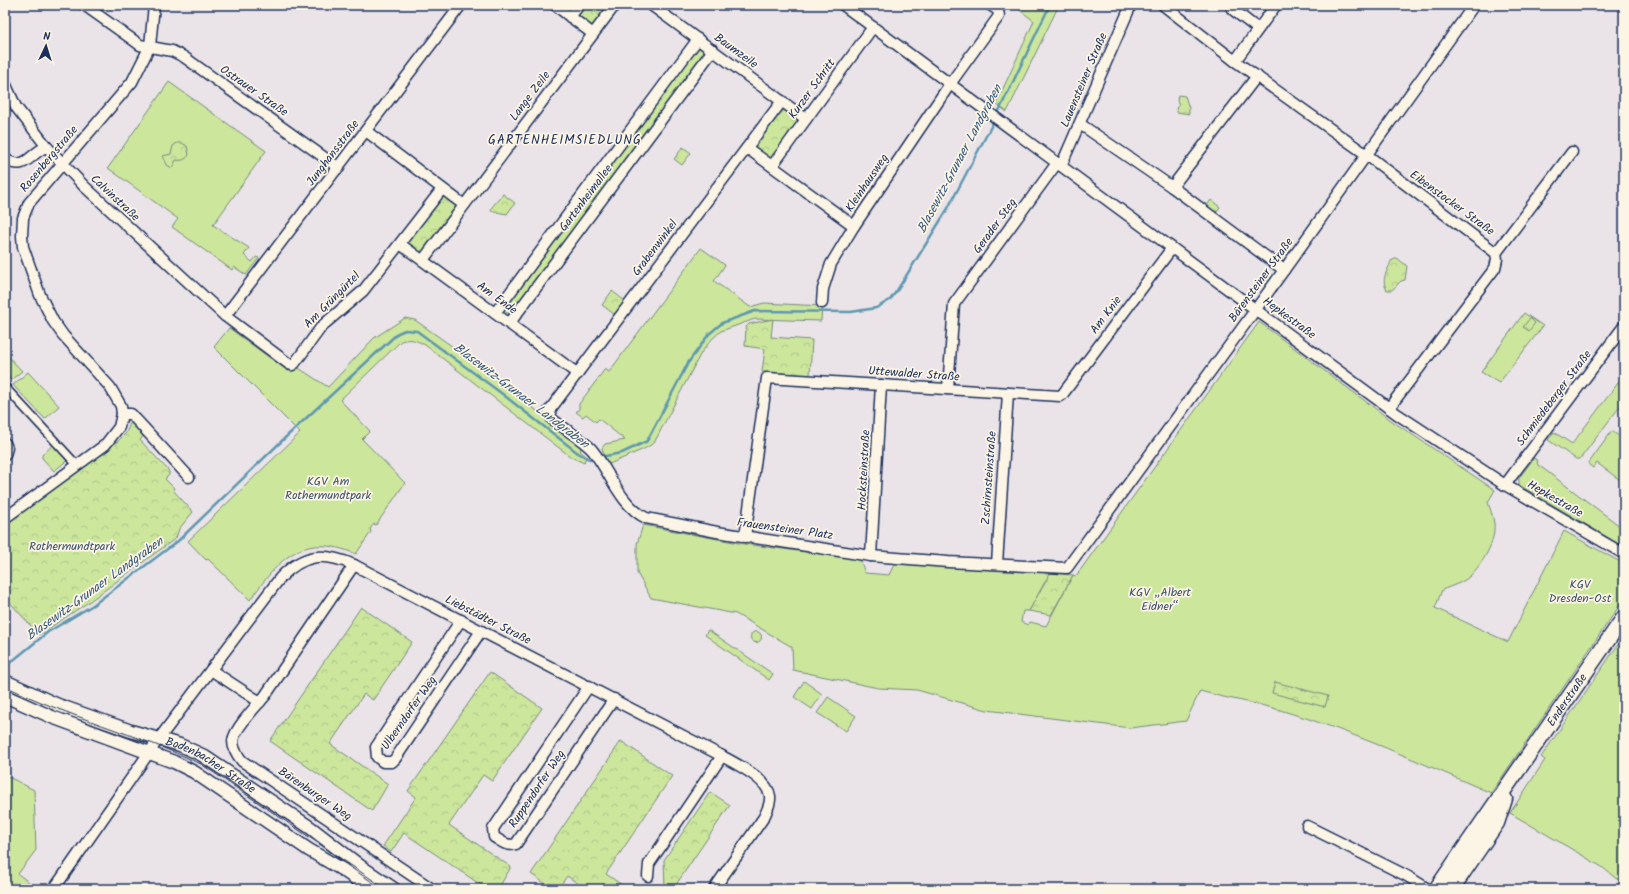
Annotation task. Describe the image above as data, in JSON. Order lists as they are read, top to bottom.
{
  "streets": {
    "main road": ["Enderstraße"],
    "street": [
      "Baumzeile",
      "Lauensteiner Straße",
      "Kurzer Schritt",
      "Ostrauer Straße",
      "Lange Zeile",
      "Junghansstraße",
      "Rosenbergstraße",
      "Kleinhausweg",
      "Calvinstraße",
      "Gartenheimallee",
      "Eibenstocker Straße",
      "Gerader Steg",
      "Grabenwinkel",
      "Bärensteiner Straße",
      "Am Ende",
      "Am Grüngürtel",
      "Am Knie",
      "Hepkestraße",
      "Uttewalder Straße",
      "Schmiedeberger Straße",
      "Hocksteinstraße",
      "Zschirnsteinstraße",
      "Frauensteiner Platz",
      "Liebstädter Straße",
      "Ulberndorfer Weg",
      "Bodenbacher Straße",
      "Ruppendorfer Weg",
      "Bärenburger Weg"
    ]
  },
  "crossings": [
    ["Baumzeile", "Kurzer Schritt"],
    ["Baumzeile", "Gartenheimallee"],
    ["Baumzeile", "Grabenwinkel"],
    ["Lauensteiner Straße", "Gerader Steg"],
    ["Lauensteiner Straße", "Hepkestraße"],
    ["Kurzer Schritt", "Hepkestraße"],
    ["Ostrauer Straße", "Junghansstraße"],
    ["Ostrauer Straße", "Rosenbergstraße"],
    ["Lange Zeile", "Am Ende"],
    ["Junghansstraße", "Calvinstraße"],
    ["Junghansstraße", "Am Grüngürtel"],
    ["Rosenbergstraße", "Calvinstraße"],
    ["Kleinhausweg", "Hepkestraße"],
    ["Calvinstraße", "Am Grüngürtel"],
    ["Gartenheimallee", "Am Ende"],
    ["Eibenstocker Straße", "Bärensteiner Straße"],
    ["Eibenstocker Straße", "Hepkestraße"],
    ["Gerader Steg", "Hepkestraße"],
    ["Gerader Steg", "Uttewalder Straße"],
    ["Grabenwinkel", "Am Ende"],
    ["Grabenwinkel", "Frauensteiner Platz"],
    ["Bärensteiner Straße", "Hepkestraße"],
    ["Bärensteiner Straße", "Frauensteiner Platz"],
    ["Am Ende", "Am Grüngürtel"],
    ["Am Knie", "Hepkestraße"],
    ["Am Knie", "Uttewalder Straße"],
    ["Hepkestraße", "Schmiedeberger Straße"],
    ["Uttewalder Straße", "Hocksteinstraße"],
    ["Uttewalder Straße", "Zschirnsteinstraße"],
    ["Uttewalder Straße", "Frauensteiner Platz"],
    ["Hocksteinstraße", "Frauensteiner Platz"],
    ["Zschirnsteinstraße", "Frauensteiner Platz"],
    ["Liebstädter Straße", "Ulberndorfer Weg"],
    ["Liebstädter Straße", "Bodenbacher Straße"],
    ["Liebstädter Straße", "Ruppendorfer Weg"],
    ["Liebstädter Straße", "Bärenburger Weg"]
  ],
  "districts": ["GARTENHEIMSIEDLUNG"],
  "water": ["Blasewitz‐Grunaer Landgraben"],
  "parks": [
    "KGV Am Rothermundtpark",
    "Rothermundtpark",
    "KGV Dresden-Ost",
    "KGV „Albert Eidner“"
  ],
  "north": "top"
}
